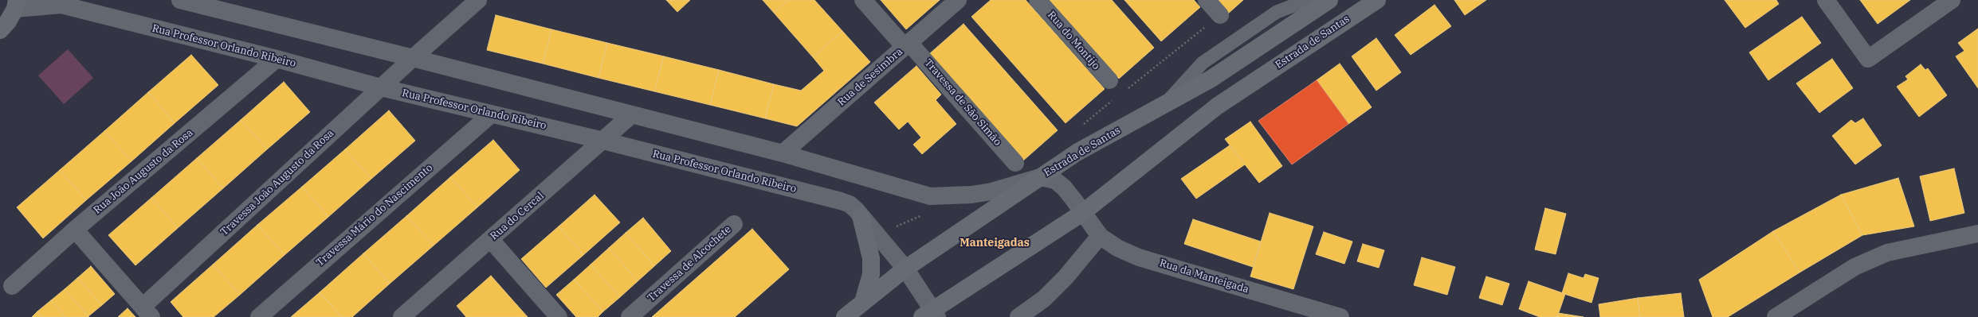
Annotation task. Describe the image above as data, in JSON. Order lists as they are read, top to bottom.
{
  "streets": {
    "main road": ["Estrada de Santas"],
    "street": [
      "Rua do Montijo",
      "Rua Professor Orlando Ribeiro",
      "Rua de Sesimbra",
      "Travessa de São Simão",
      "Rua João Augusto da Rosa",
      "Travessa João Augusto da Rosa",
      "Travessa Mário do Nascimento",
      "Rua do Cercal",
      "Travessa de Alcochete",
      "Rua da Manteigada"
    ]
  },
  "crossings": [
    ["Estrada de Santas", "Rua Professor Orlando Ribeiro"],
    ["Estrada de Santas", "Rua da Manteigada"],
    ["Rua Professor Orlando Ribeiro", "Rua João Augusto da Rosa"],
    ["Rua Professor Orlando Ribeiro", "Travessa João Augusto da Rosa"],
    ["Rua Professor Orlando Ribeiro", "Travessa Mário do Nascimento"],
    ["Rua Professor Orlando Ribeiro", "Rua do Cercal"],
    ["Rua de Sesimbra", "Travessa de São Simão"]
  ],
  "districts": ["Manteigadas"]
}
